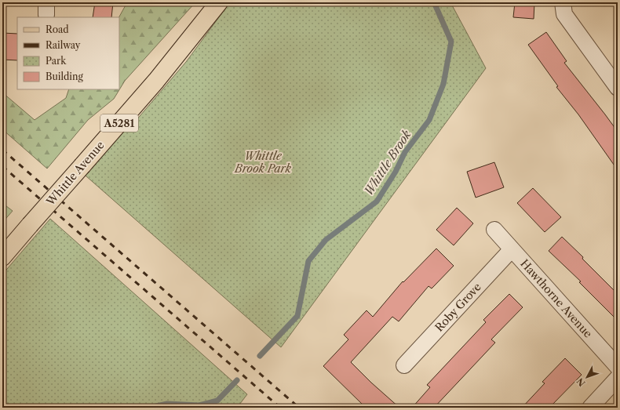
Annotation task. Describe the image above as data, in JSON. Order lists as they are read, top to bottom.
{
  "streets": {
    "main road": ["A5281", "Whittle Avenue"],
    "street": ["Hawthorne Avenue", "Roby Grove"]
  },
  "crossings": [
    ["Hawthorne Avenue", "Roby Grove"]
  ],
  "water": ["Whittle Brook"],
  "parks": ["Whittle Brook Park"],
  "legend": [
    "Road",
    "Railway",
    "Park",
    "Building"
  ],
  "north": "bottom left"
}
